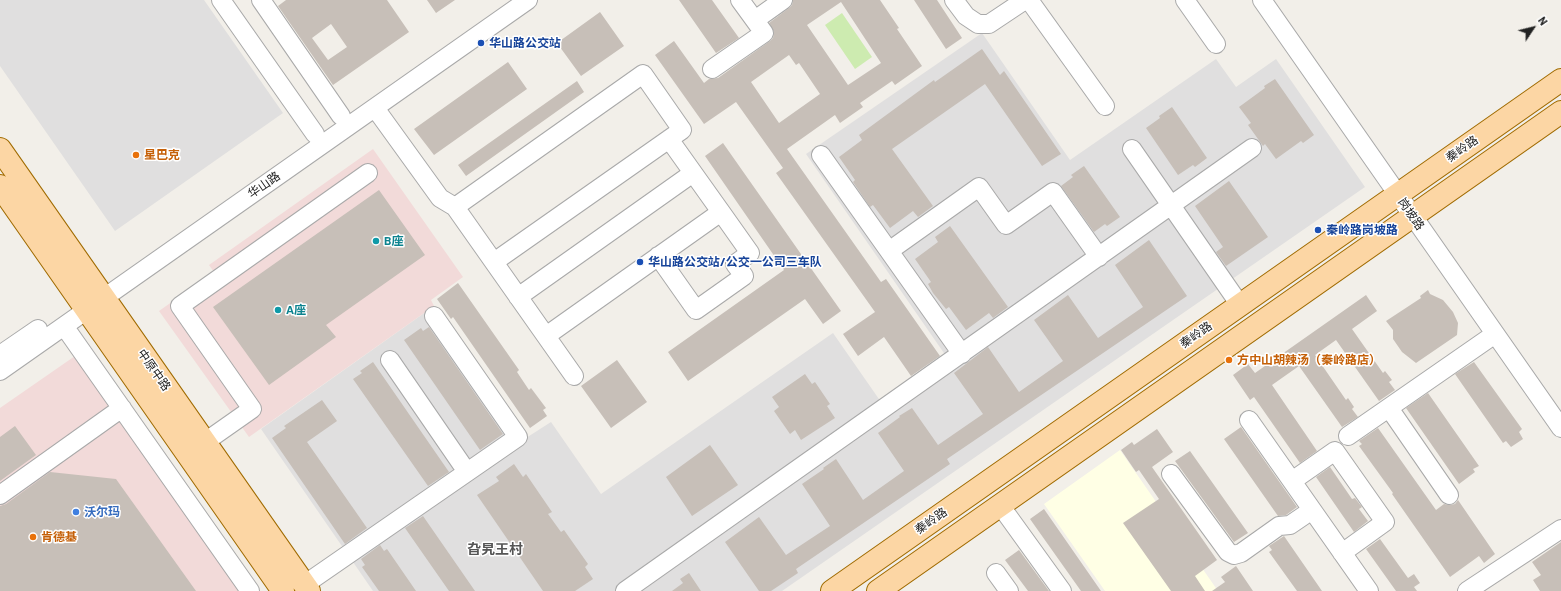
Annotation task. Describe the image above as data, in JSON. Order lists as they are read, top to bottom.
{
  "streets": {
    "main road": ["秦岭路", "中原中路"],
    "street": ["华山路", "岗坡路"]
  },
  "crossings": [
    ["秦岭路", "岗坡路"],
    ["华山路", "中原中路"]
  ],
  "districts": ["旮旯王村"],
  "places": [
    "华山路公交站",
    "星巴克",
    "秦岭路岗坡路",
    "B座",
    "华山路公交站/公交一公司三车队",
    "A座",
    "方中山胡辣汤（秦岭路店）",
    "沃尔玛",
    "肯德基"
  ],
  "north": "top right"
}
